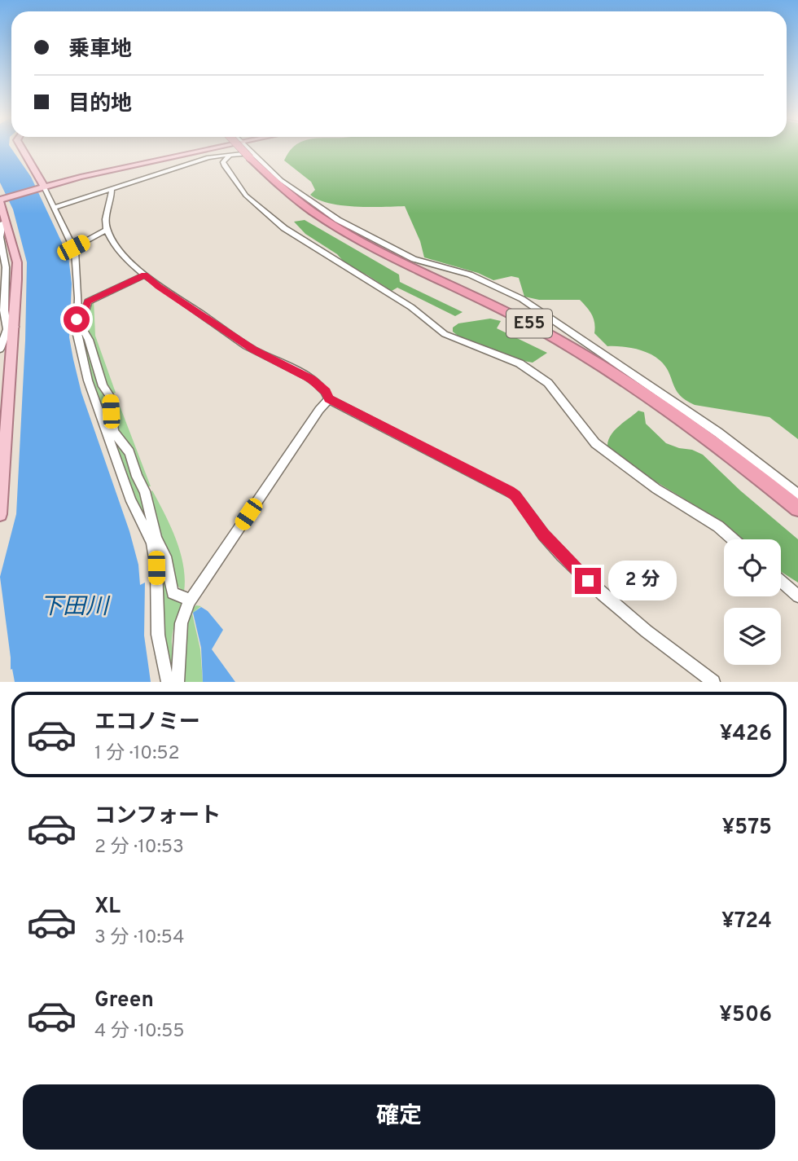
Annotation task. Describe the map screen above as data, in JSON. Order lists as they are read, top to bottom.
{
  "streets": {
    "highway": ["E55"]
  },
  "water": ["下田川"],
  "page": {
    "banner": ["乗車地", "目的地"],
    "bubble": "2 分",
    "list": [
      {
        "name": "エコノミー",
        "note": "1 分 · 10:52",
        "value": "¥426"
      },
      {
        "name": "コンフォート",
        "note": "2 分 · 10:53",
        "value": "¥575"
      },
      {
        "name": "XL",
        "note": "3 分 · 10:54",
        "value": "¥724"
      },
      {
        "name": "Green",
        "note": "4 分 · 10:55",
        "value": "¥506"
      }
    ],
    "buttons": "確定"
  }
}
